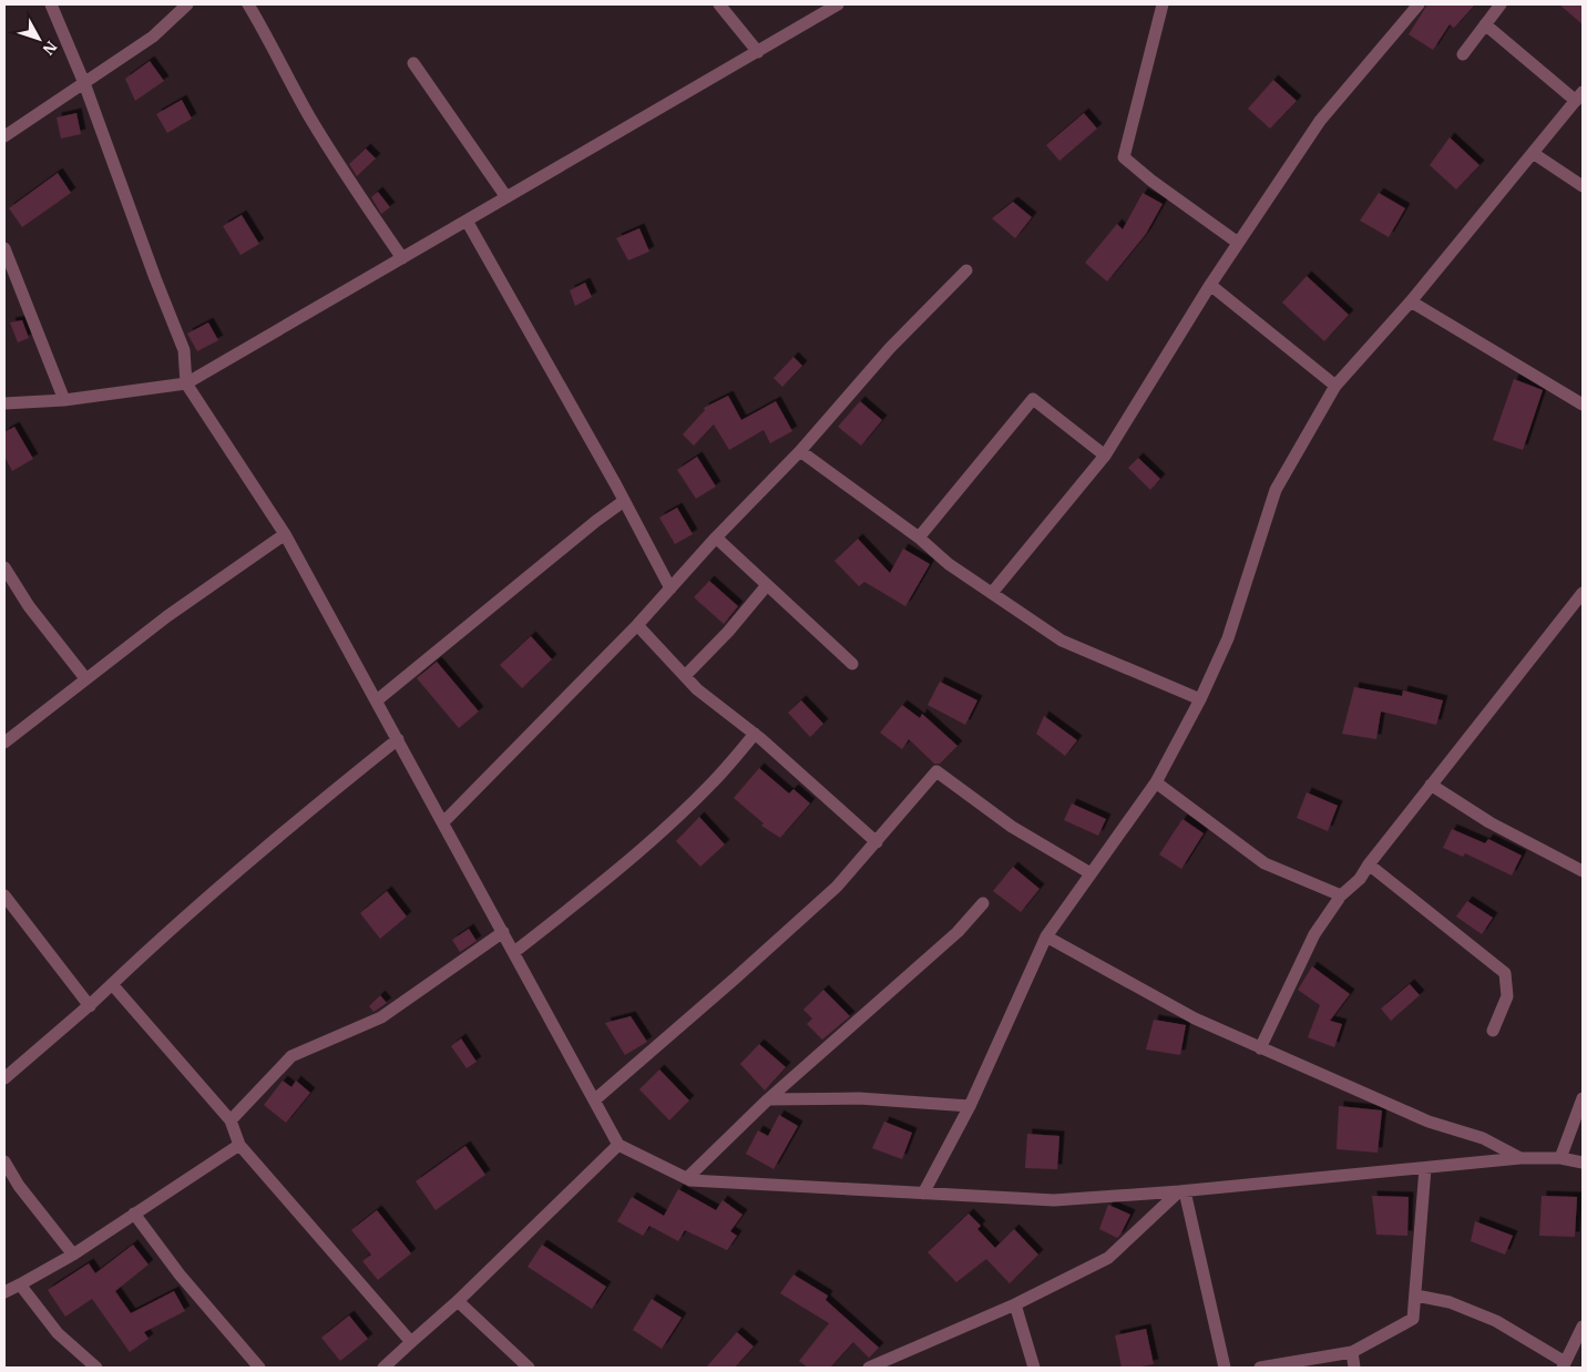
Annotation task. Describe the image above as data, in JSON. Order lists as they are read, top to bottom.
{
  "north": "bottom right"
}
